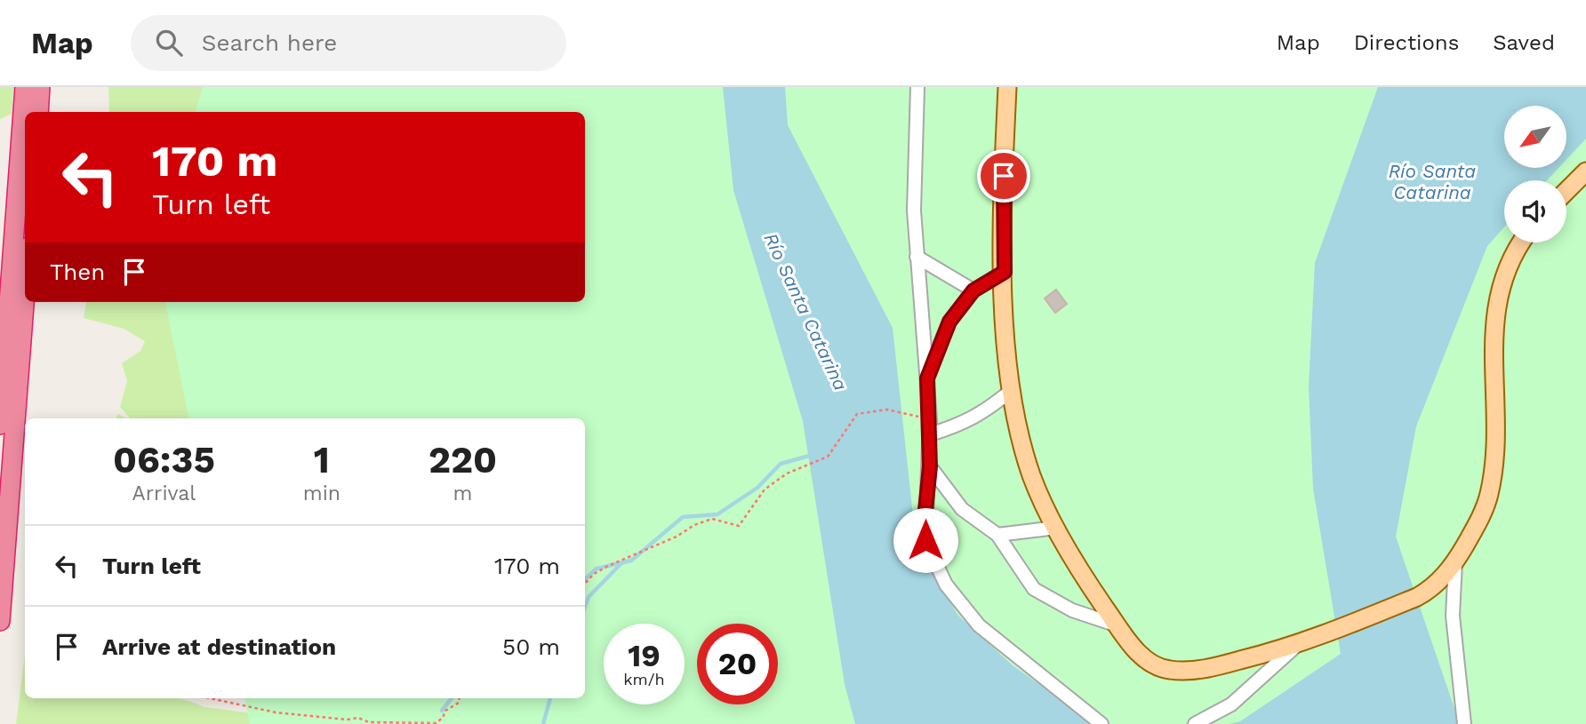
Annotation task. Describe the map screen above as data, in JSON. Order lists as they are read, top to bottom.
{
  "water": ["Río Santa Catarina"],
  "north": "bottom left",
  "page": {
    "header": "Map",
    "search": "Search here",
    "nav": ["Map", "Directions", "Saved"],
    "turn": ["170 m", "Turn left"],
    "then": "Then",
    "eta": [
      "06:35",
      "Arrival",
      "1",
      "min",
      "220",
      "m"
    ],
    "list": [
      {
        "name": "Turn left",
        "value": "170 m"
      },
      {
        "name": "Arrive at destination",
        "value": "50 m"
      }
    ],
    "speed": "19 km/h",
    "limit": "20"
  }
}
